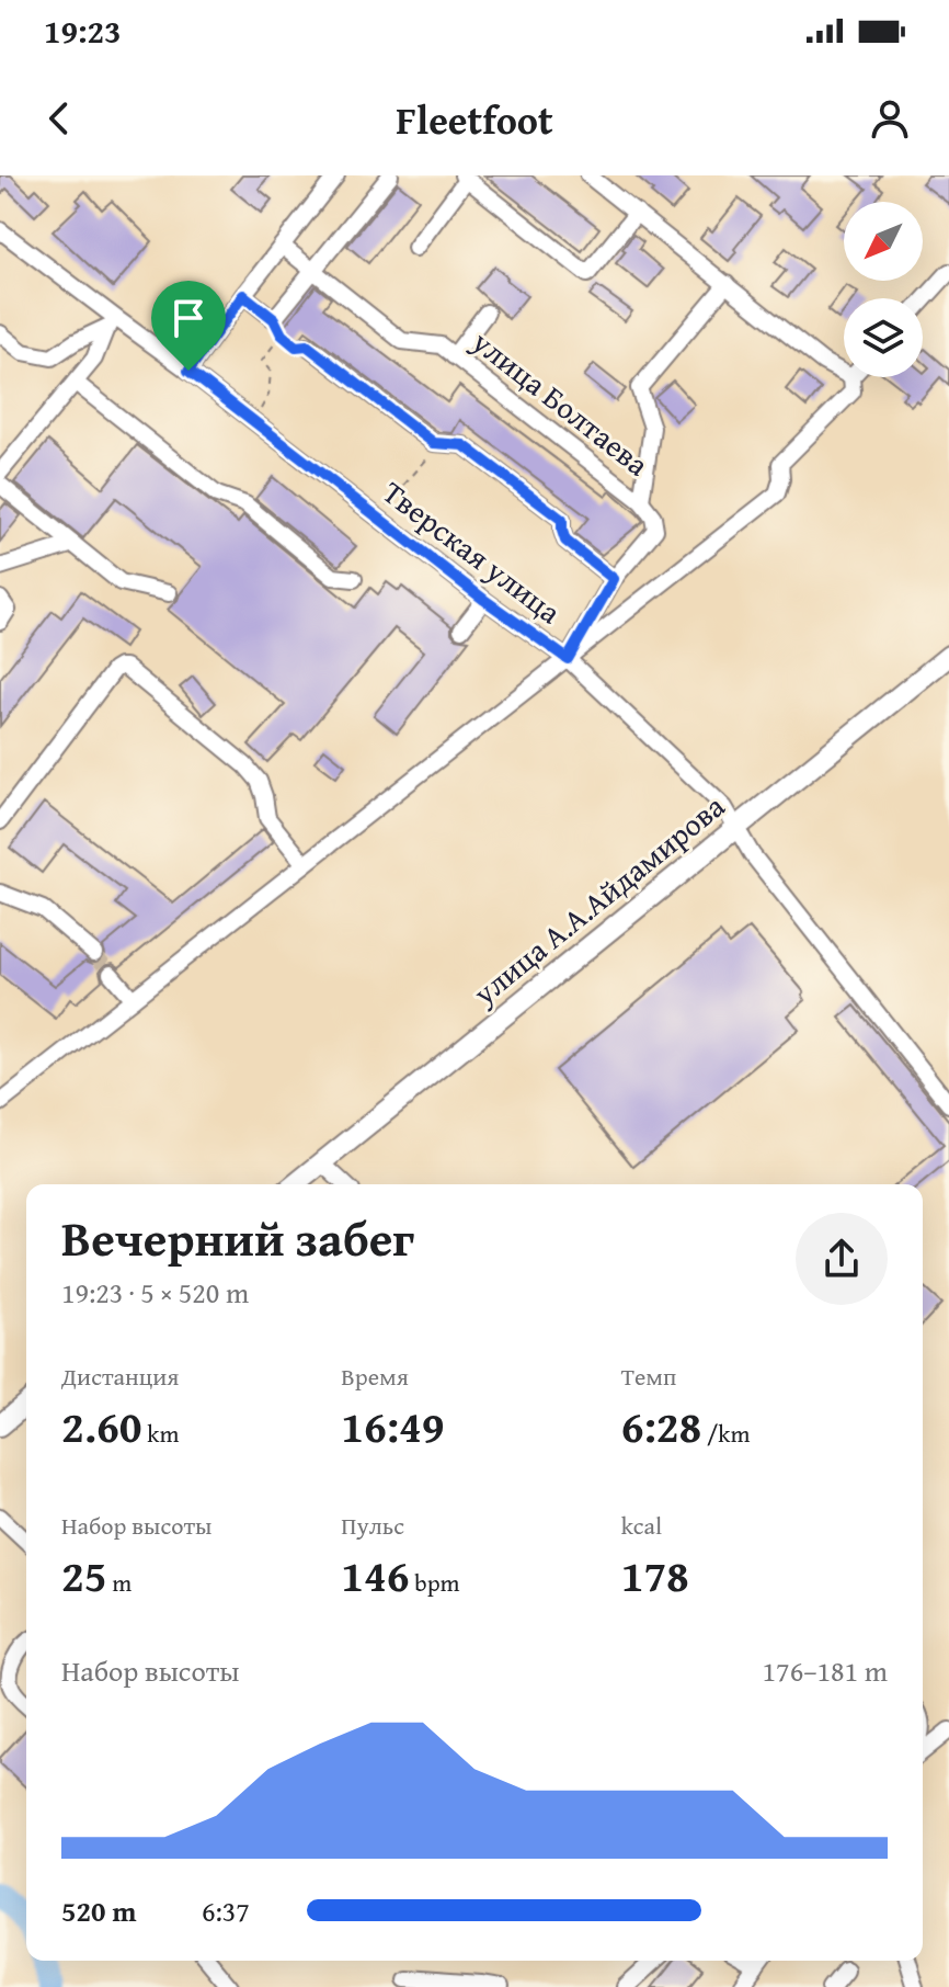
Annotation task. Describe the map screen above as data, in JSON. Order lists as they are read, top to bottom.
{
  "streets": {
    "main road": ["улица А.А.Айдамирова"],
    "street": ["улица Болтаева", "Тверская улица"]
  },
  "crossings": [
    ["Тверская улица", "улица А.А.Айдамирова"]
  ],
  "north": "bottom left",
  "page": {
    "status": "19:23",
    "header": "Fleetfoot",
    "heading": ["Вечерний забег", "19:23 · 5 × 520 m"],
    "stats": [
      ["Дистанция", "2.60 km"],
      ["Время", "16:49"],
      ["Темп", "6:28 /km"],
      ["Набор высоты", "25 m"],
      ["Пульс", "146 bpm"],
      ["kcal", "178"]
    ],
    "chart": ["Набор высоты", "176–181 m"],
    "list": [
      {
        "name": "520 m",
        "note": "6:37"
      }
    ]
  }
}
